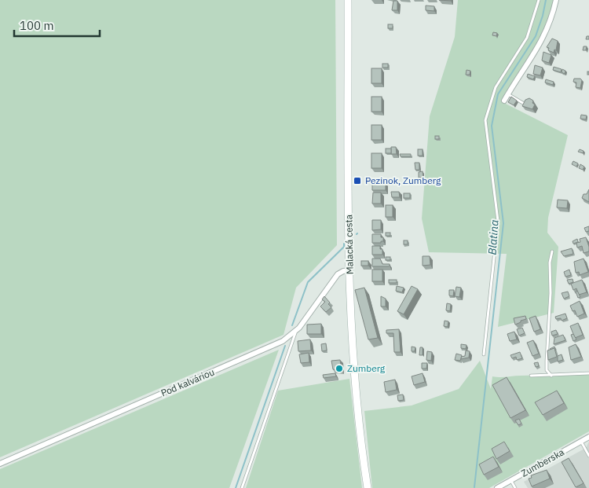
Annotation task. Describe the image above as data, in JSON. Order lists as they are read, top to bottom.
{
  "streets": {
    "main road": ["Malacká cesta"],
    "street": ["Pod kalváriou", "Zumberska"]
  },
  "crossings": [
    ["Malacká cesta", "Pod kalváriou"]
  ],
  "water": ["Blatina"],
  "places": {
    "transit": ["Pezinok, Zumberg"],
    "other": ["Zumberg"]
  },
  "scale_bar": "100 m"
}
